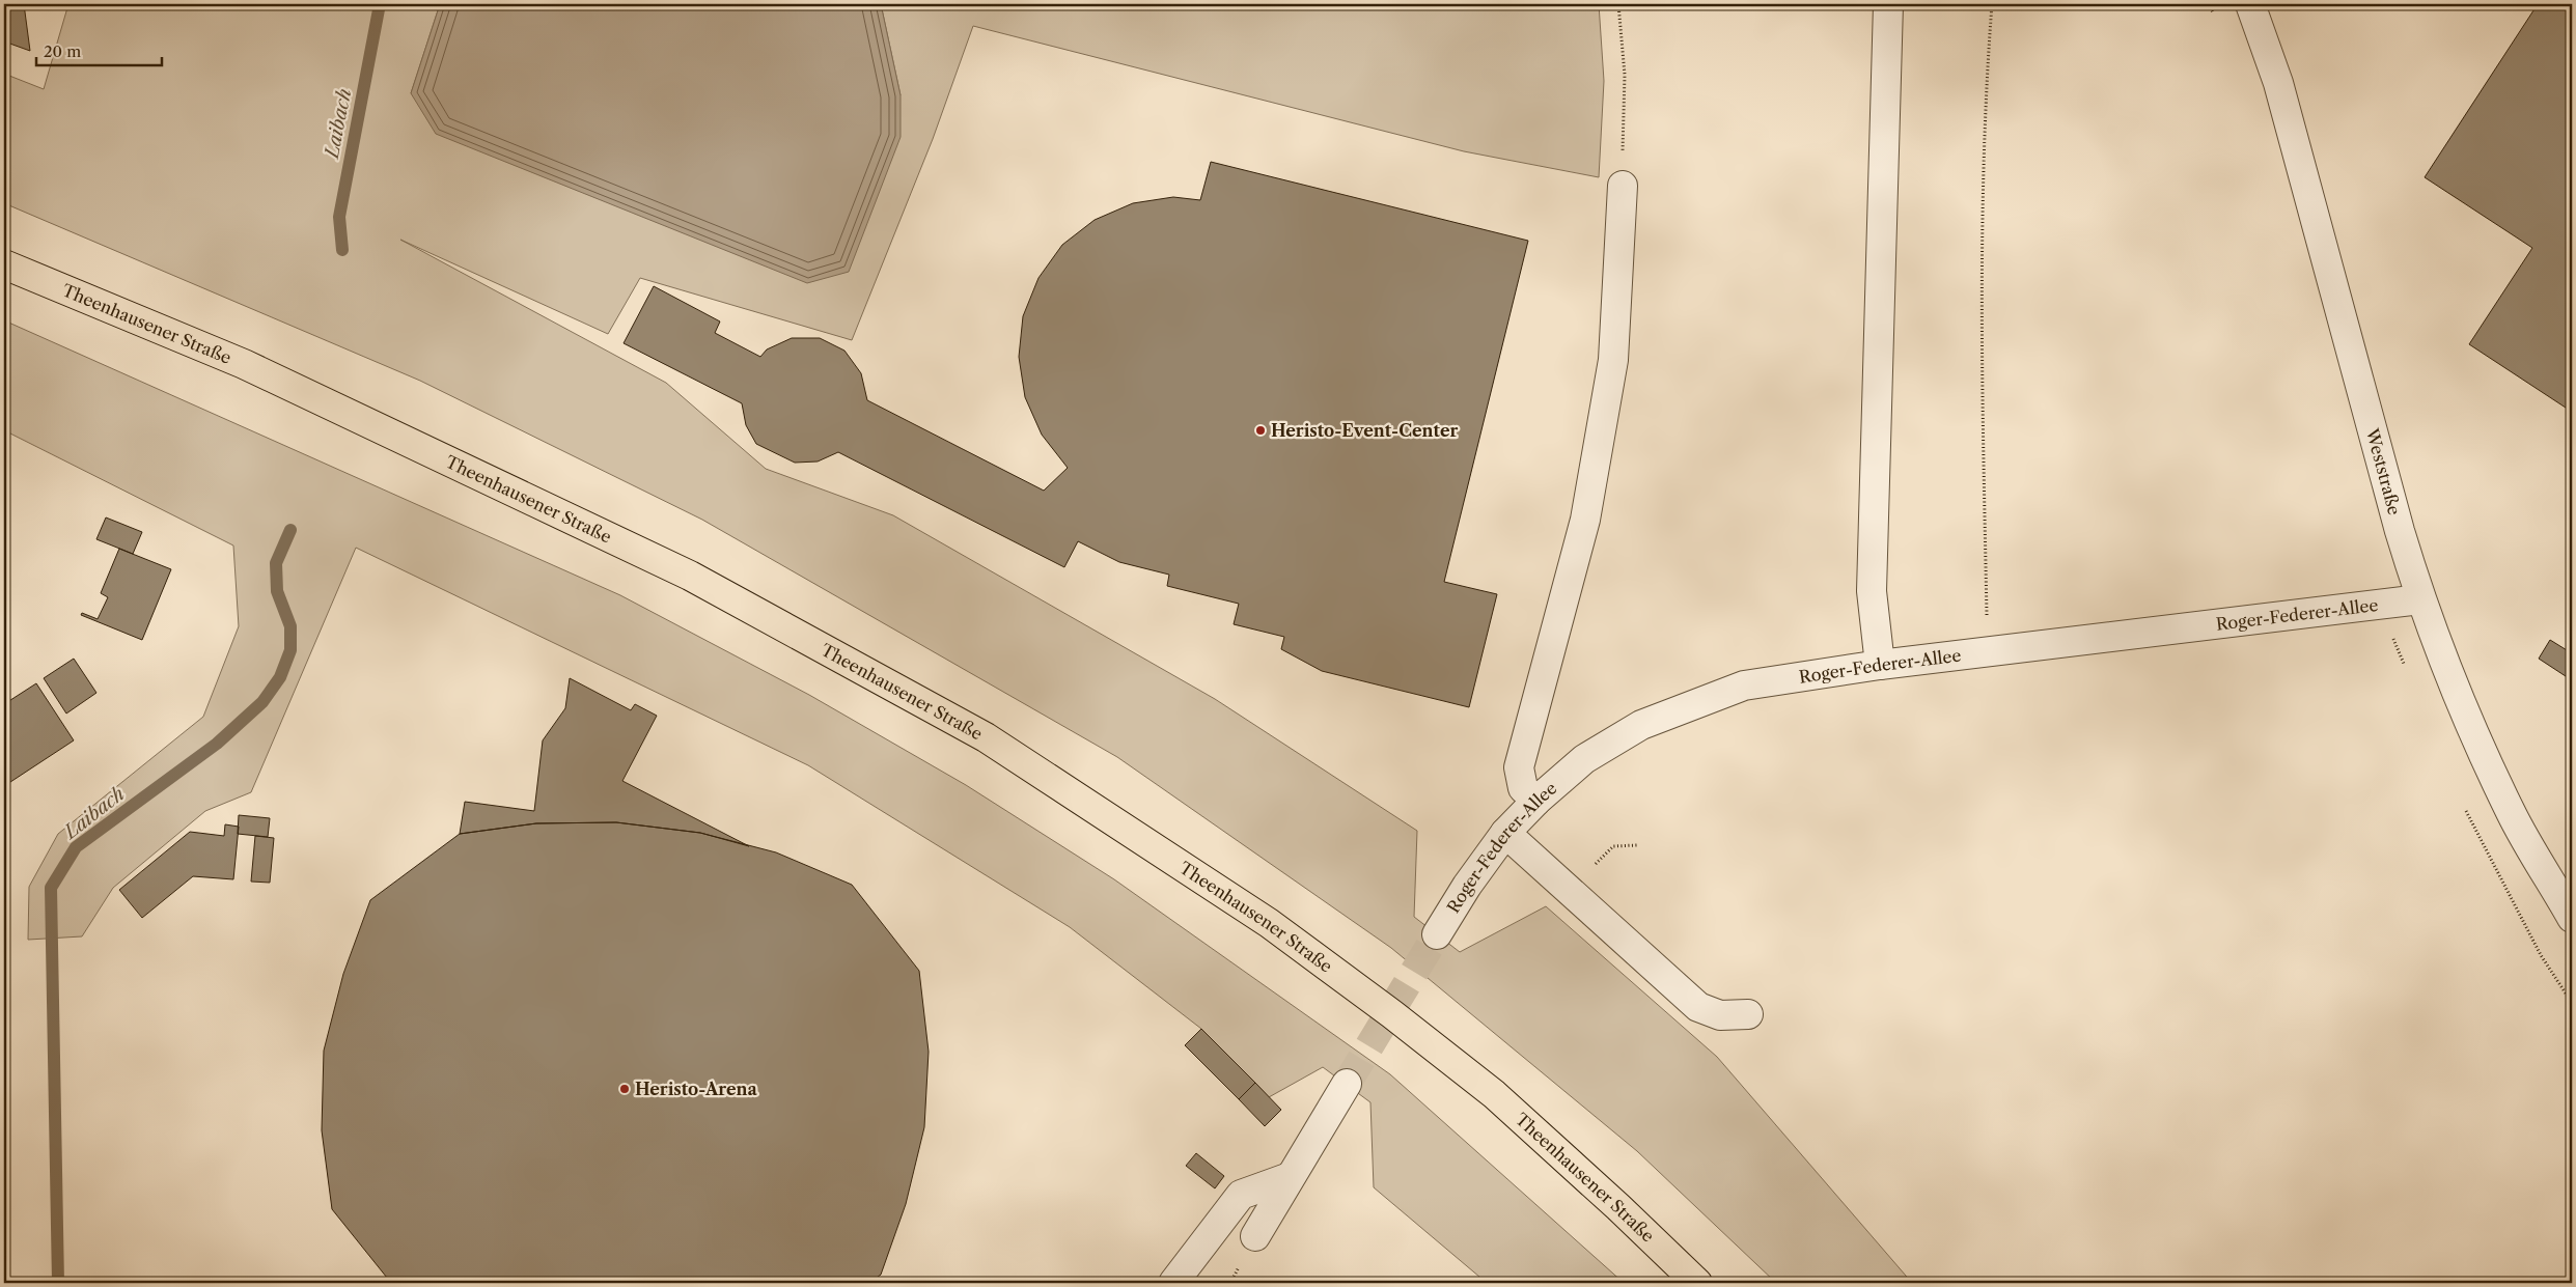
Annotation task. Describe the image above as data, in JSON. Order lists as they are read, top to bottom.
{
  "streets": {
    "main road": ["Theenhausener Straße"],
    "street": ["Weststraße", "Roger-Federer-Allee"]
  },
  "crossings": [
    ["Weststraße", "Roger-Federer-Allee"]
  ],
  "water": ["Laibach"],
  "places": ["Heristo-Event-Center", "Heristo-Arena"],
  "scale_bar": "20 m"
}
